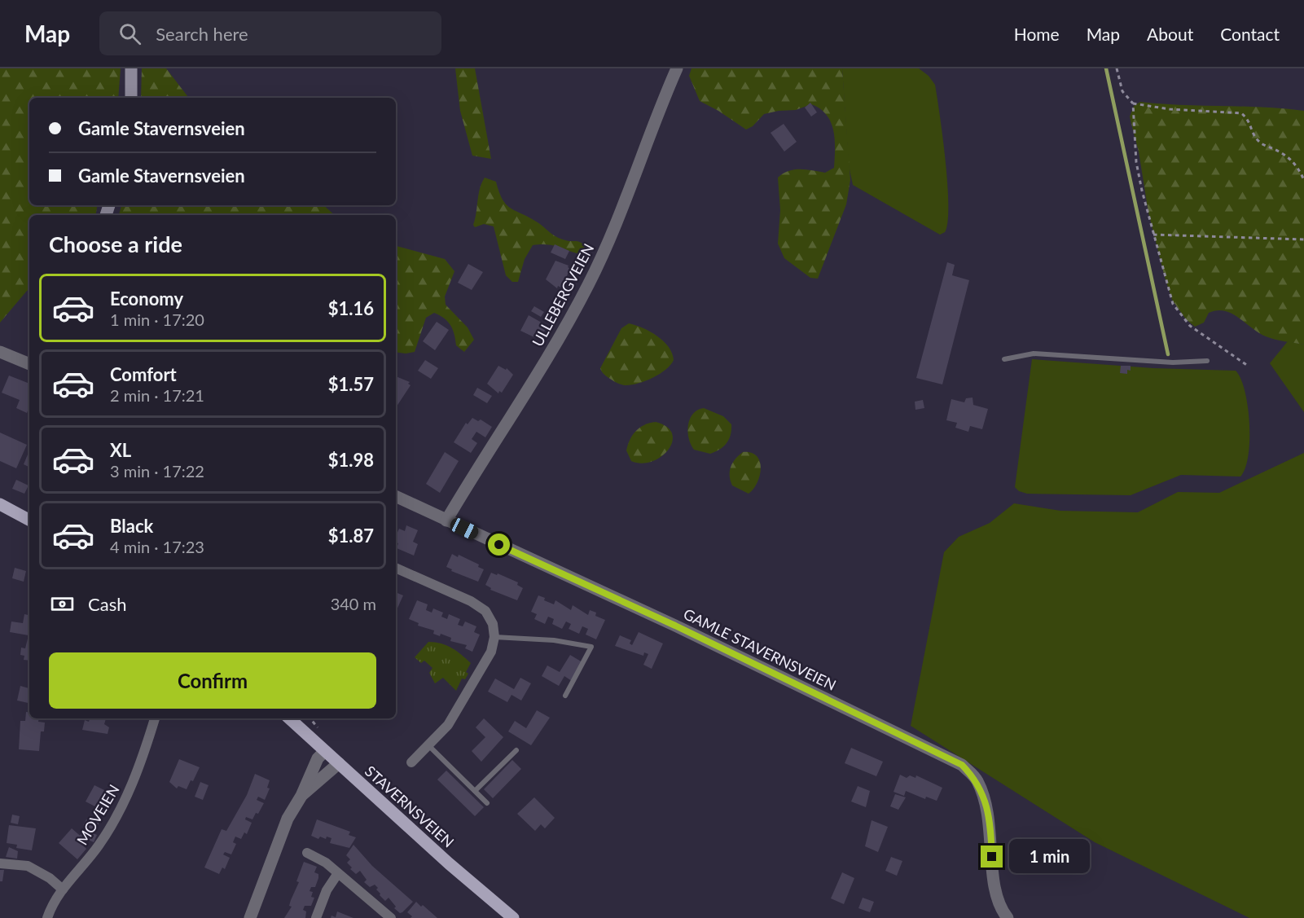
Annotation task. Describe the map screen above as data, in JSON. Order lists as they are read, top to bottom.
{
  "streets": {
    "main road": ["STAVERNSVEIEN"],
    "street": ["ULLEBERGVEIEN", "GAMLE STAVERNSVEIEN", "MOVEIEN"]
  },
  "crossings": [
    ["ULLEBERGVEIEN", "GAMLE STAVERNSVEIEN"]
  ],
  "page": {
    "header": "Map",
    "search": "Search here",
    "nav": [
      "Home",
      "Map",
      "About",
      "Contact"
    ],
    "banner": ["Gamle Stavernsveien", "Gamle Stavernsveien"],
    "heading": "Choose a ride",
    "list": [
      {
        "name": "Economy",
        "note": "1 min · 17:20",
        "value": "$1.16"
      },
      {
        "name": "Comfort",
        "note": "2 min · 17:21",
        "value": "$1.57"
      },
      {
        "name": "XL",
        "note": "3 min · 17:22",
        "value": "$1.98"
      },
      {
        "name": "Black",
        "note": "4 min · 17:23",
        "value": "$1.87"
      }
    ],
    "pay": ["Cash", "340 m"],
    "buttons": "Confirm",
    "bubble": "1 min"
  }
}
